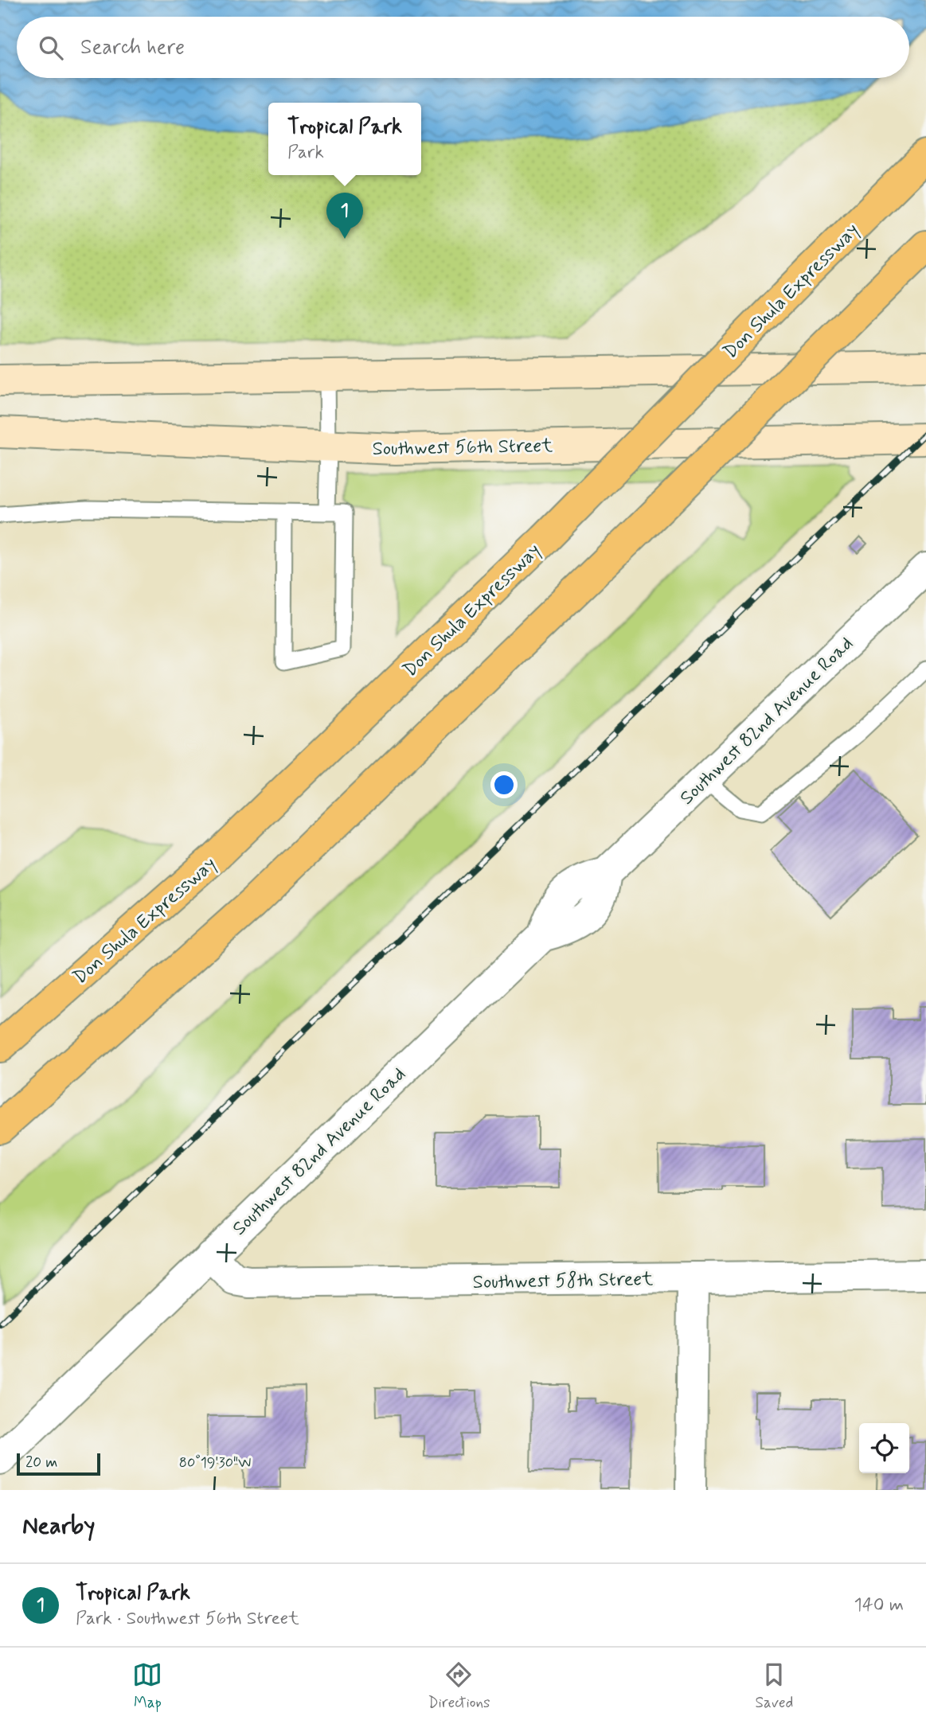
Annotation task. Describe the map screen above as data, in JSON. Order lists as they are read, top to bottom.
{
  "streets": {
    "highway": ["Don Shula Expressway"],
    "main road": ["Southwest 56th Street"],
    "street": ["Southwest 82nd Avenue Road", "Southwest 58th Street"]
  },
  "crossings": [
    ["Southwest 82nd Avenue Road", "Southwest 58th Street"]
  ],
  "scale_bar": "20 m",
  "page": {
    "search": "Search here",
    "popup": ["Tropical Park", "Park"],
    "pins": "1",
    "scale": "20 m",
    "heading": "Nearby",
    "list": [
      {
        "mark": "1",
        "name": "Tropical Park",
        "note": "Park · Southwest 56th Street",
        "value": "140 m"
      }
    ],
    "nav": ["Map", "Directions", "Saved"]
  },
  "coordinates": ["80°19'30\"W"]
}
